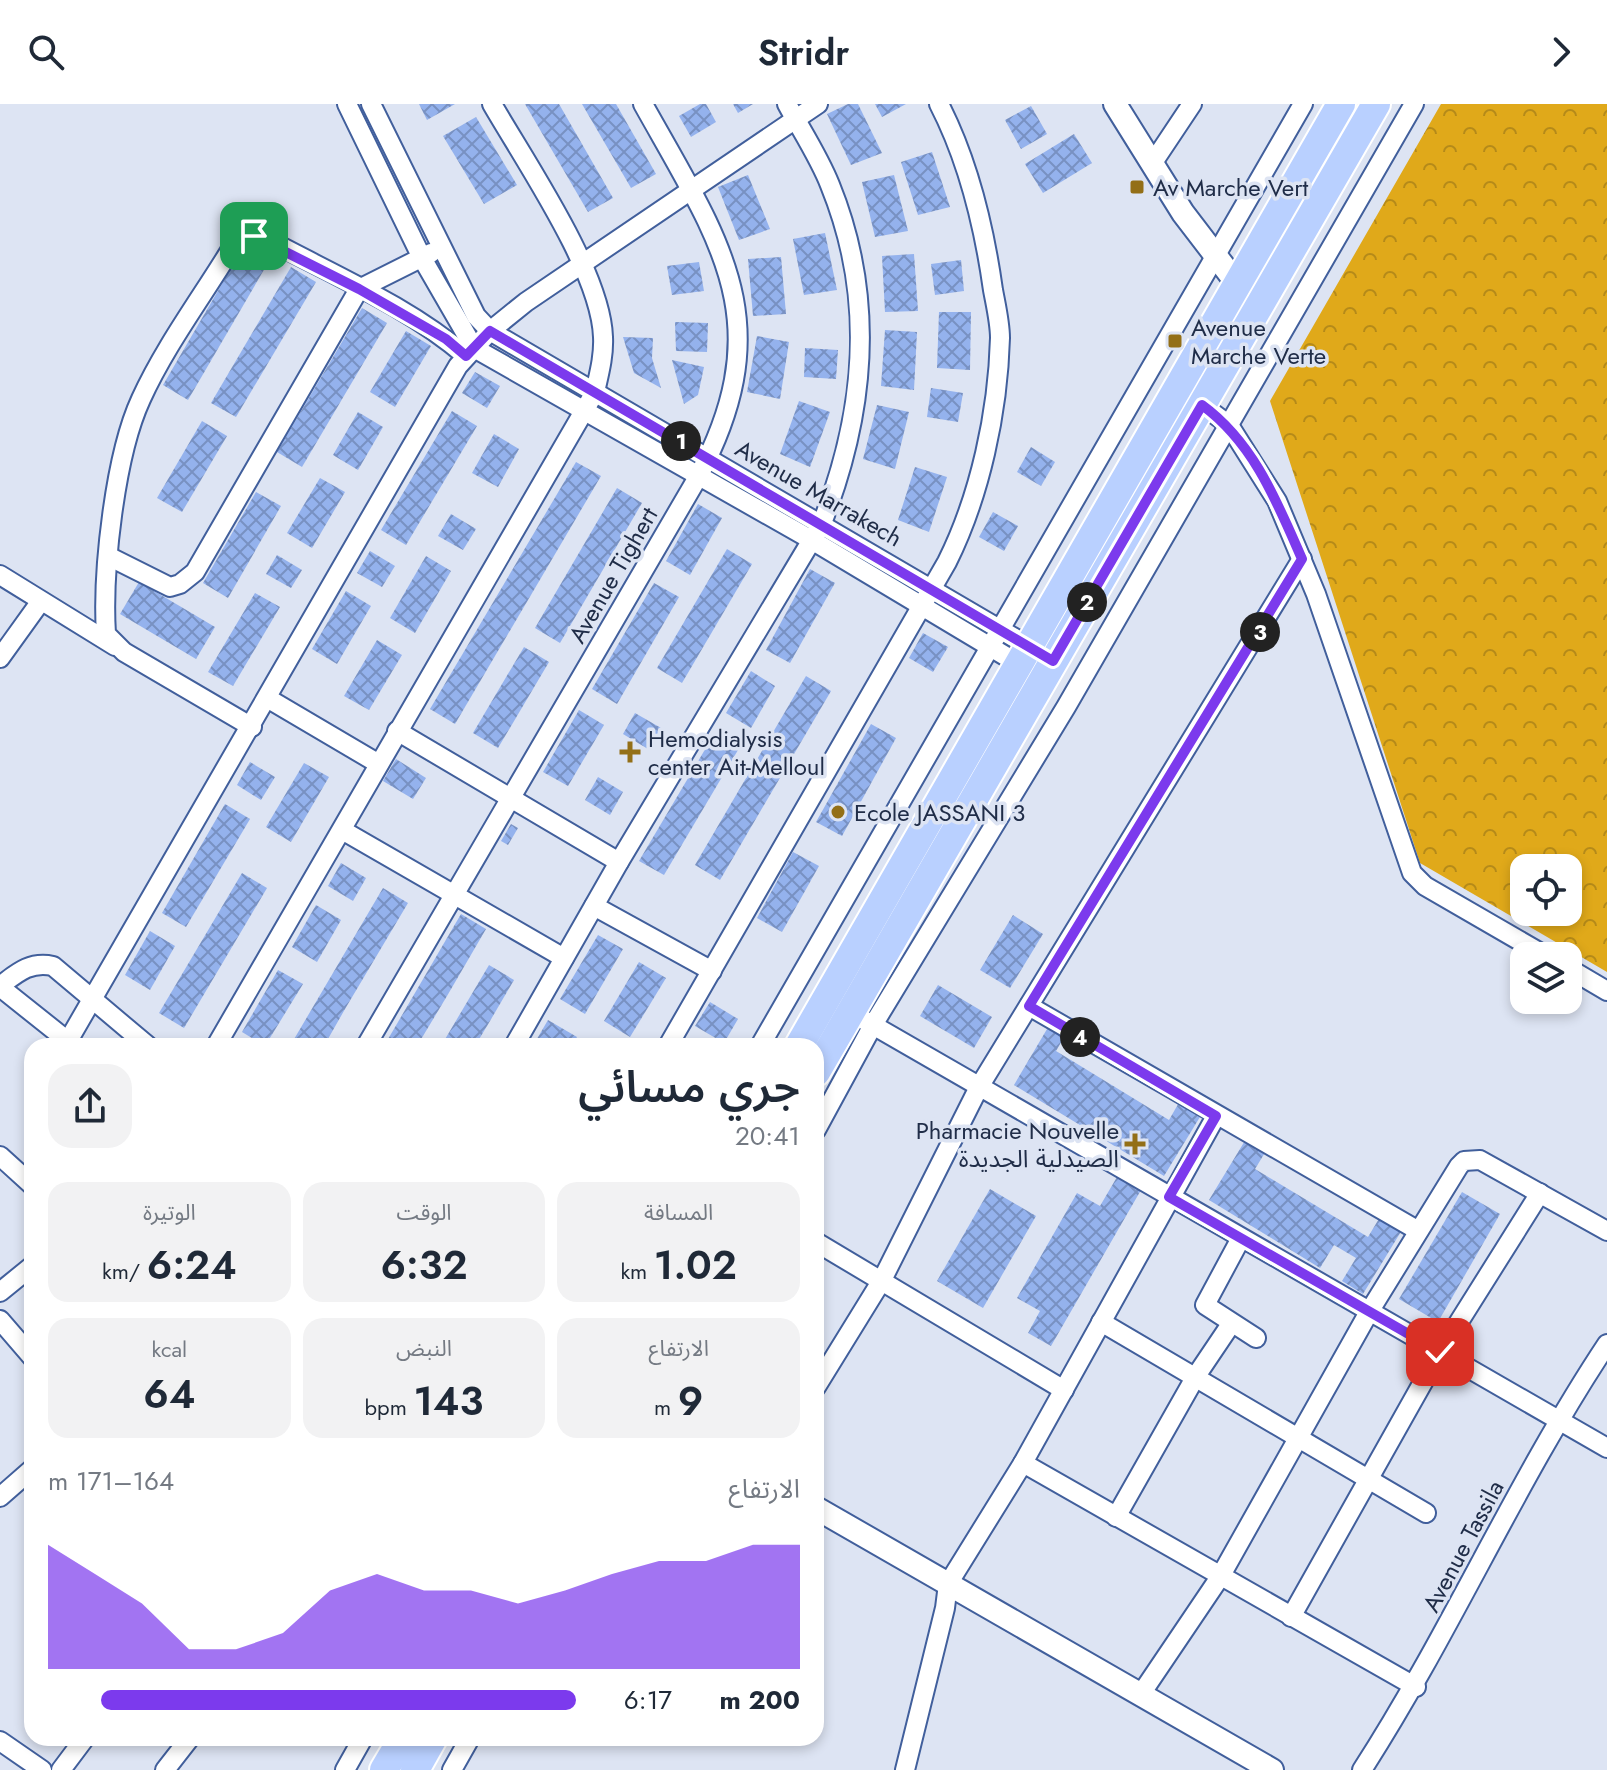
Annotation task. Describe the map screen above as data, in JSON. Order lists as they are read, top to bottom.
{
  "streets": {
    "street": ["Avenue Marrakech", "Avenue Tighert", "Avenue Tassila"]
  },
  "crossings": [
    ["Avenue Marrakech", "Avenue Tighert"]
  ],
  "places": {
    "transit": ["Av Marche Vert", "Avenue Marche Verte"],
    "health": ["Hemodialysis center Ait-Melloul", "Pharmacie Nouvelle الصيدلية الجديدة"],
    "other": ["Ecole JASSANI 3"]
  },
  "page": {
    "header": "Stridr",
    "pins": [
      "1",
      "2",
      "3",
      "4"
    ],
    "heading": ["جري مسائي", "20:41"],
    "stats": [
      ["المسافة", "1.02 km"],
      ["الوقت", "6:32"],
      ["الوتيرة", "6:24 /km"],
      ["الارتفاع", "9 m"],
      ["النبض", "143 bpm"],
      ["kcal", "64"]
    ],
    "chart": ["الارتفاع", "164–171 m"],
    "list": [
      {
        "name": "200 m",
        "note": "6:17"
      }
    ]
  }
}
